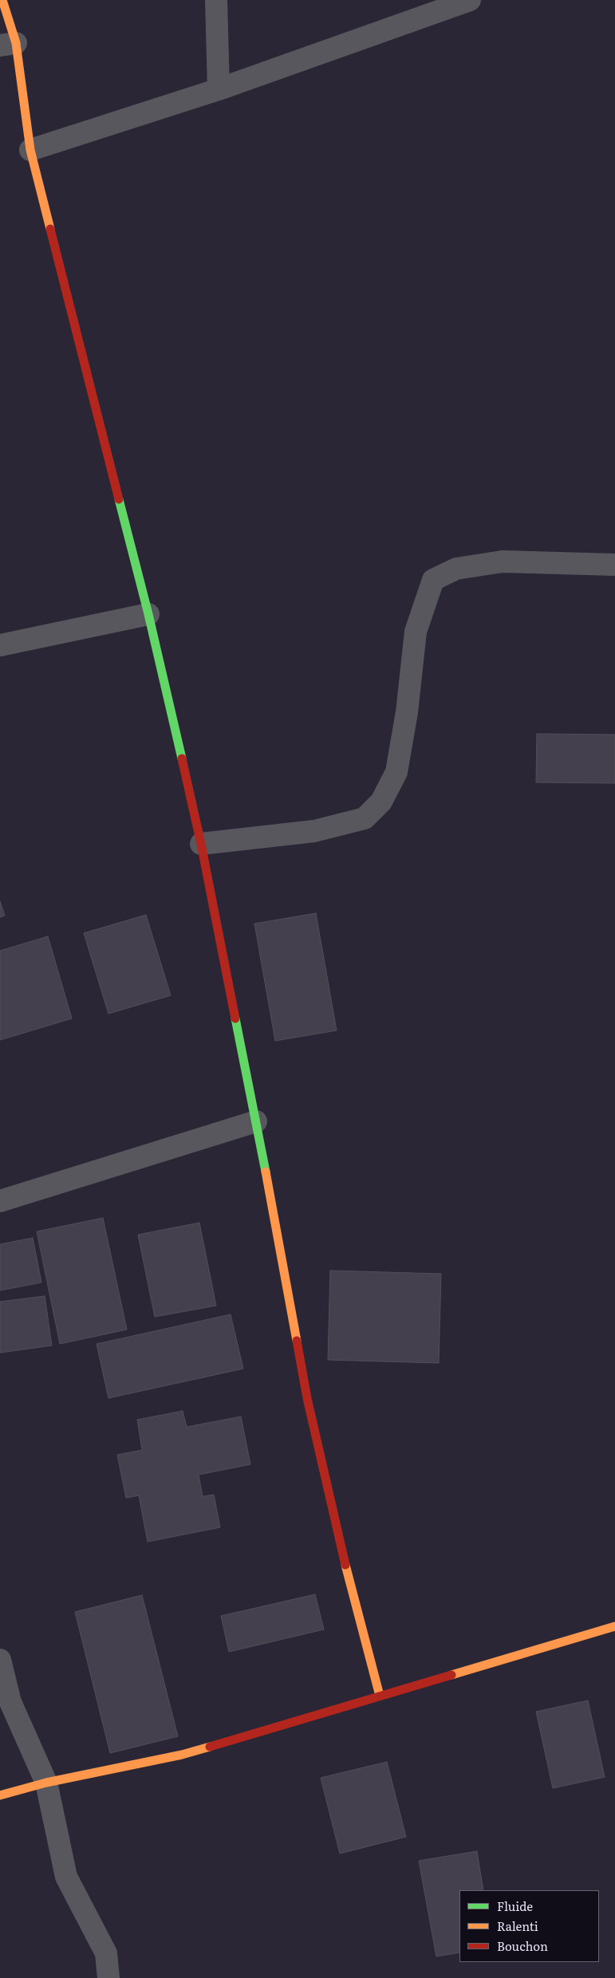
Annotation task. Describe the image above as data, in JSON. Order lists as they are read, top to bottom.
{
  "legend": ["Fluide", "Ralenti", "Bouchon"]
}
